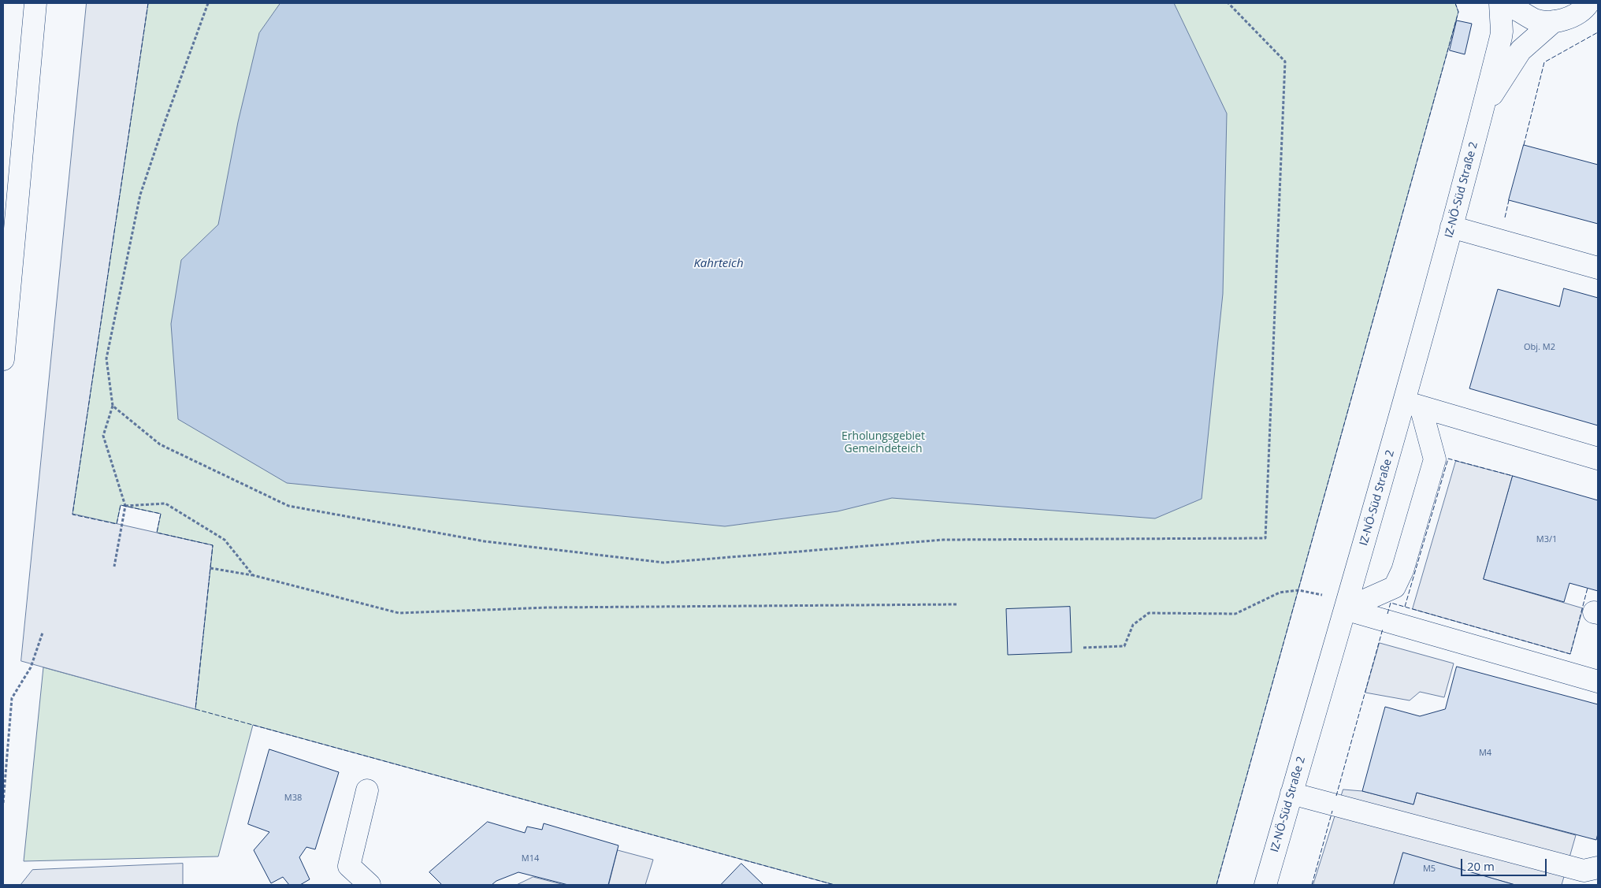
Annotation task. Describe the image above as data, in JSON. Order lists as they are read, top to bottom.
{
  "streets": {
    "street": ["IZ-NÖ-Süd Straße 2"]
  },
  "water": ["Kahrteich"],
  "parks": ["Erholungsgebiet Gemeindeteich"],
  "house_numbers": [
    "Obj. M2",
    "M3/1",
    "M4",
    "M38",
    "M14",
    "M5"
  ],
  "scale_bar": "20 m"
}
